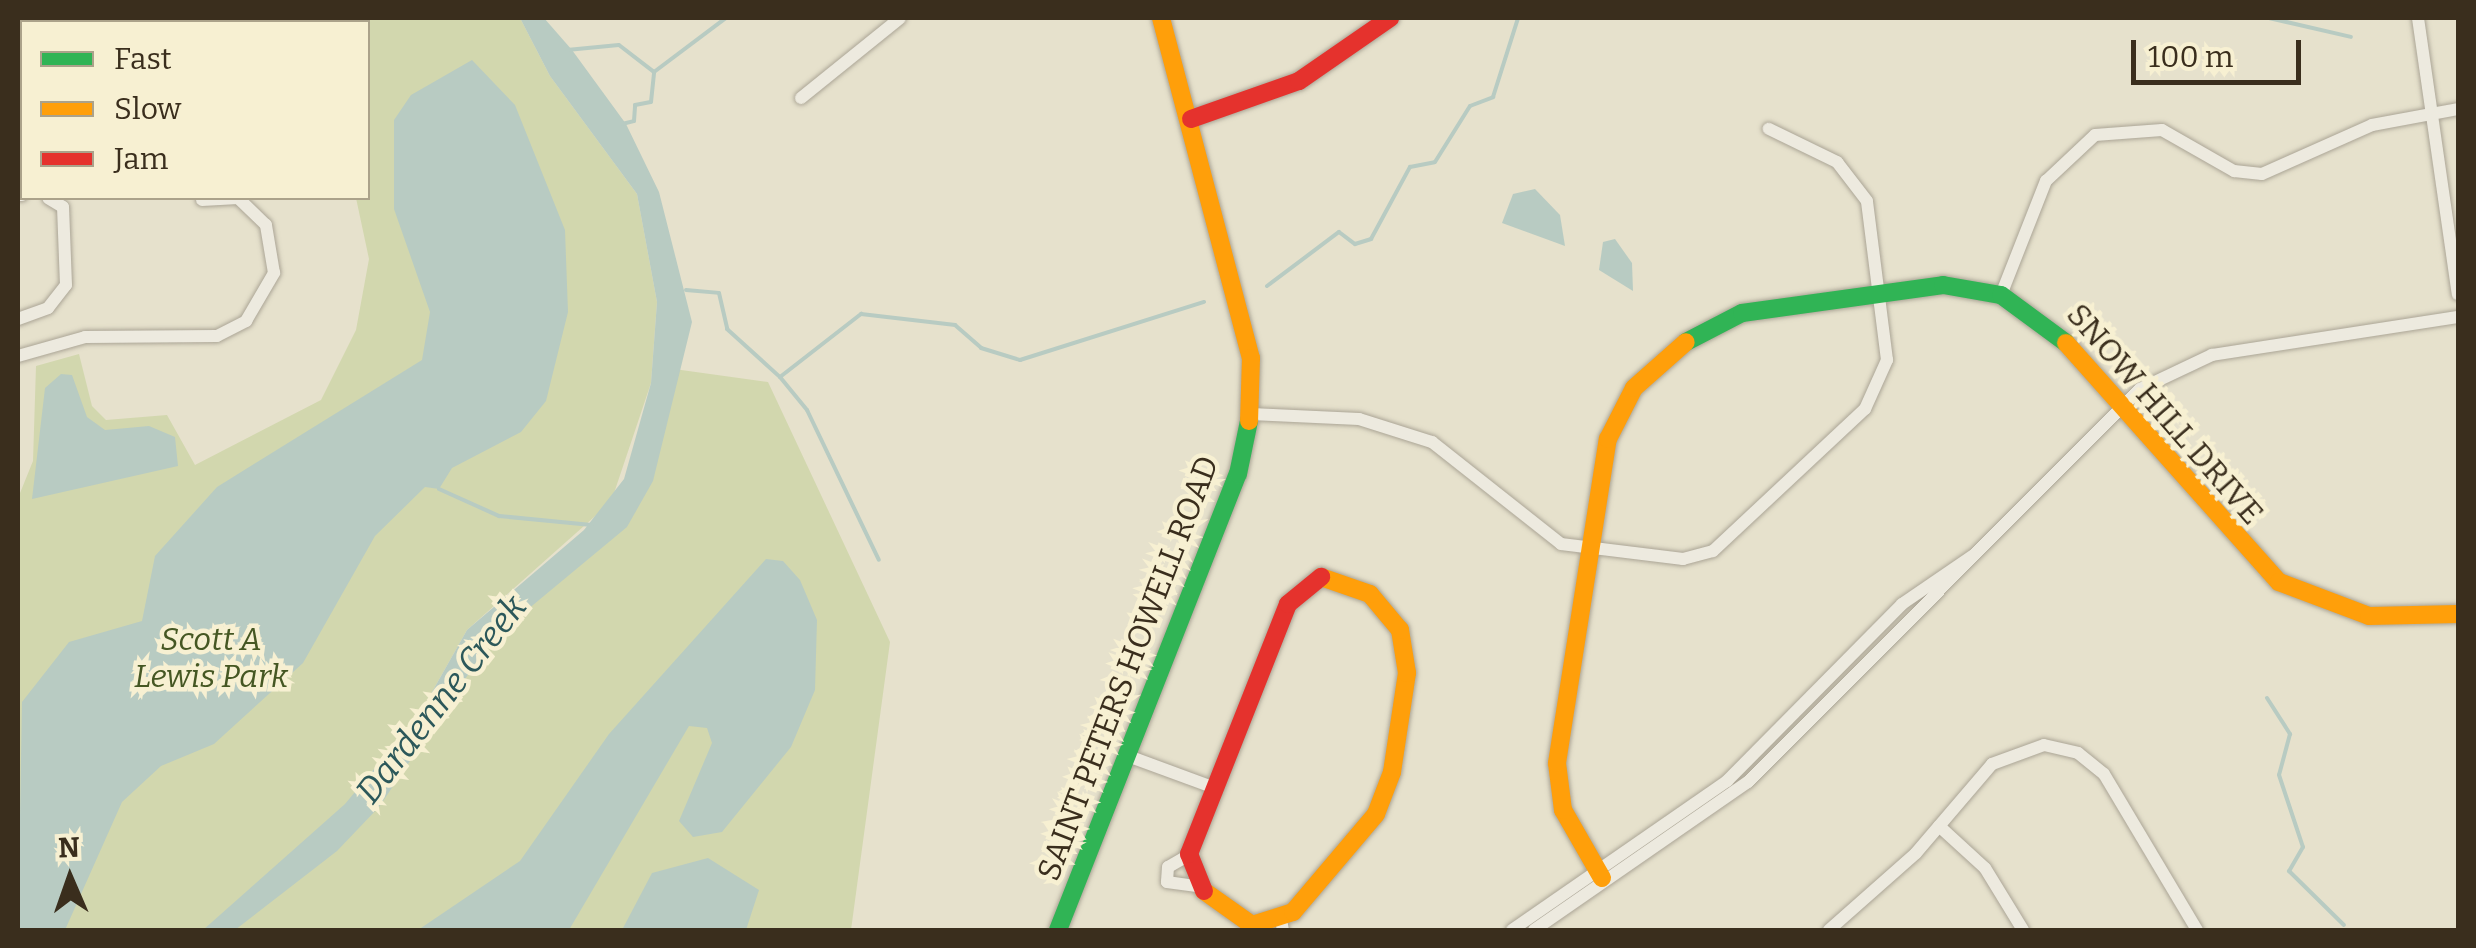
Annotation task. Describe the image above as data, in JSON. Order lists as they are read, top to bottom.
{
  "streets": {
    "street": ["SNOW HILL DRIVE", "SAINT PETERS HOWELL ROAD"]
  },
  "water": ["Dardenne Creek"],
  "parks": ["Scott A Lewis Park"],
  "legend": ["Fast", "Slow", "Jam"],
  "scale_bar": "100 m",
  "north": "top"
}
